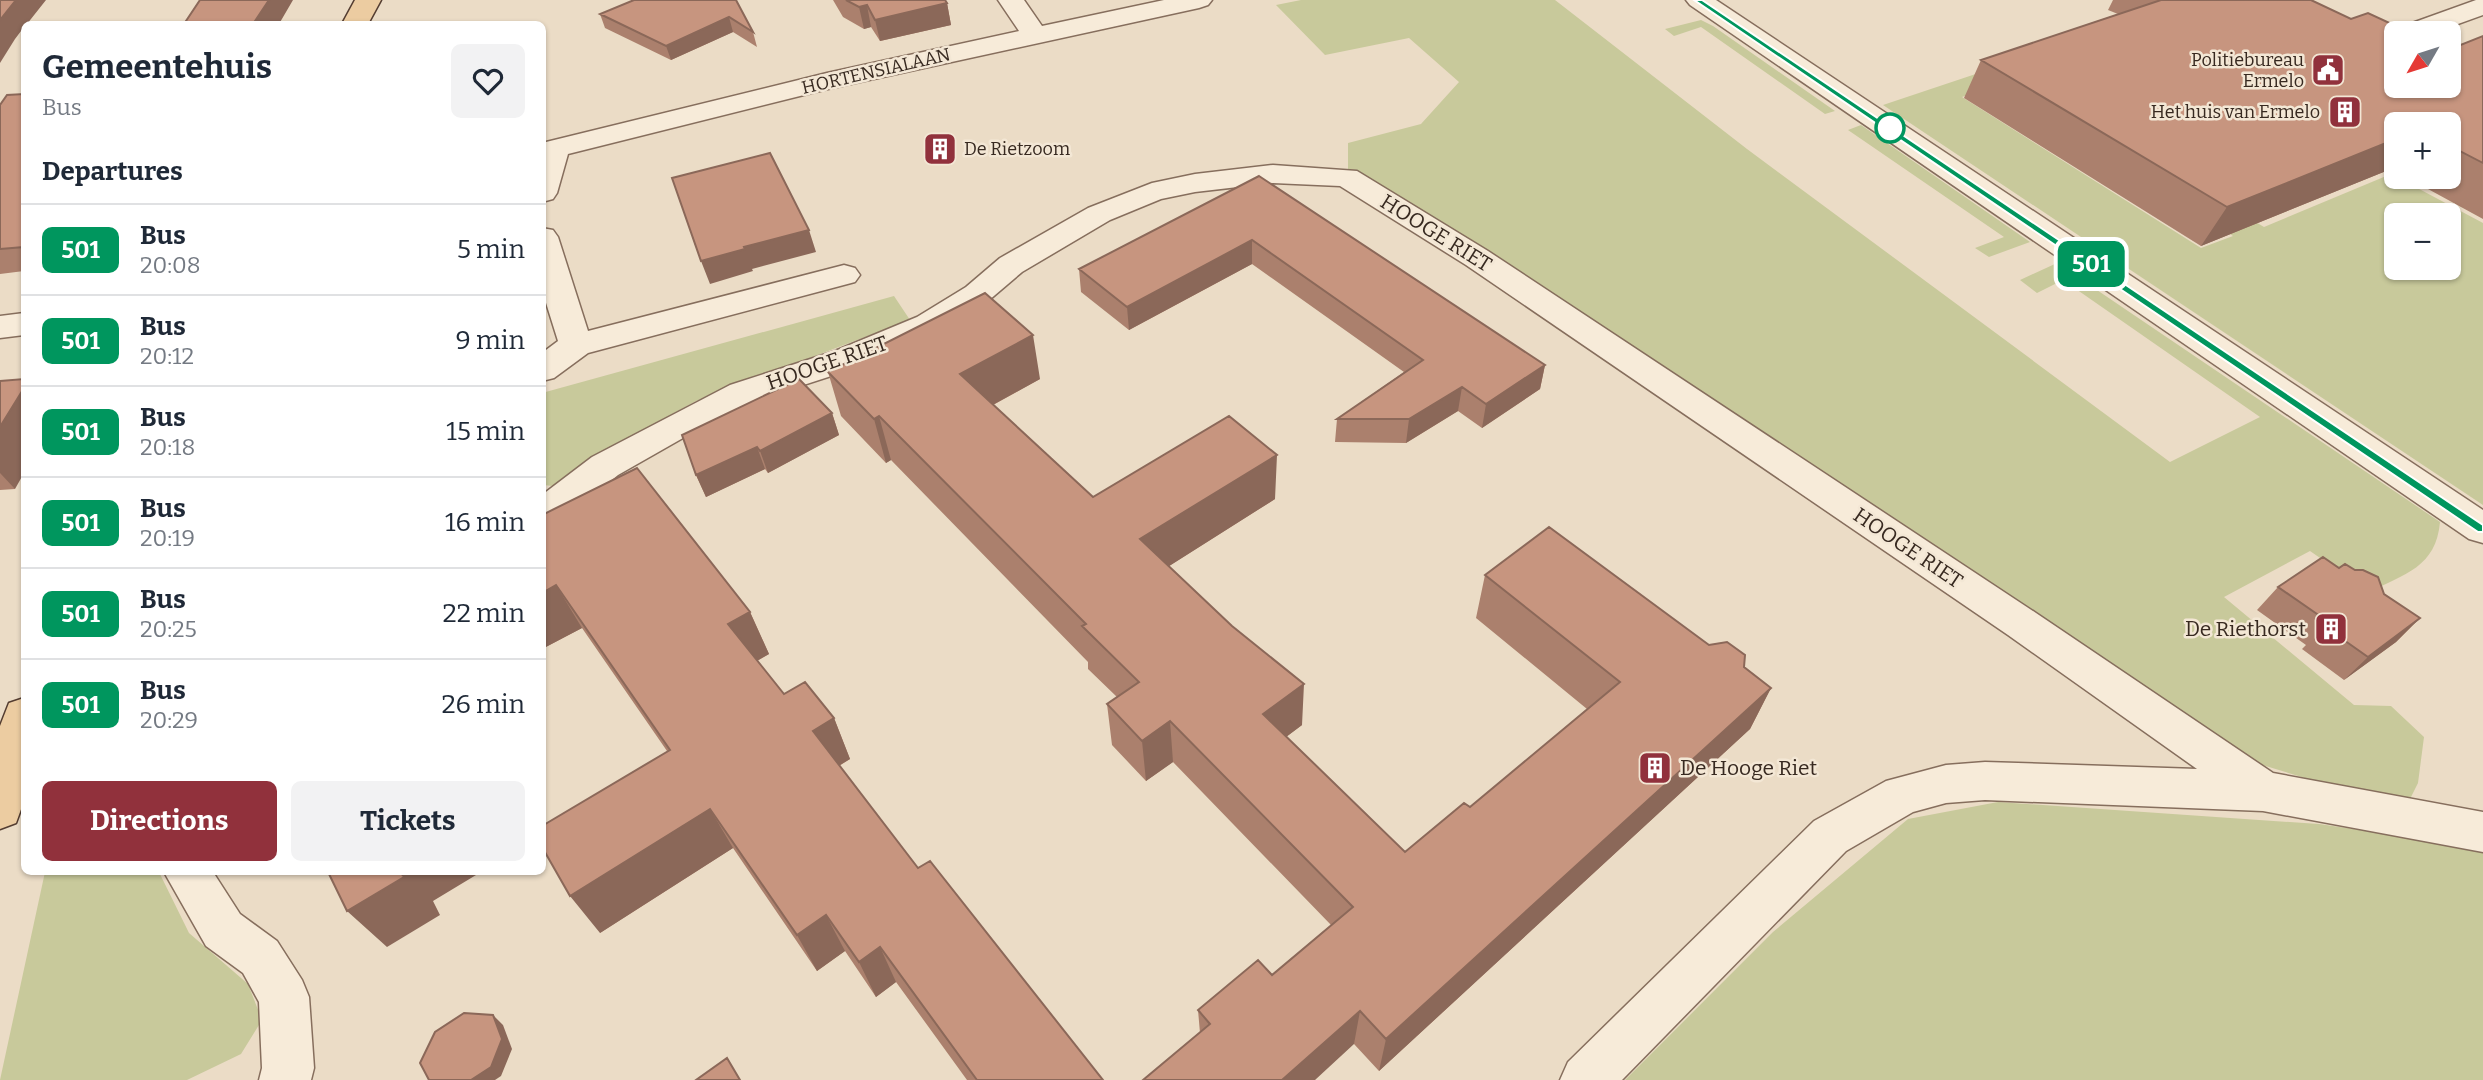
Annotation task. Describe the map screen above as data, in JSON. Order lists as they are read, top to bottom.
{
  "streets": {
    "street": ["HORTENSIALAAN", "HOOGE RIET"]
  },
  "places": {
    "public building": ["Politiebureau Ermelo"],
    "building": [
      "Het huis van Ermelo",
      "De Rietzoom",
      "De Riethorst",
      "De Hooge Riet"
    ]
  },
  "lines": ["bus line 501"],
  "north": "bottom left",
  "page": {
    "on_map": "501",
    "map_buttons": ["+", "−"],
    "heading": [
      ["Gemeentehuis", "Bus"],
      "Departures"
    ],
    "list": [
      {
        "mark": "501",
        "name": "Bus",
        "note": "20:08",
        "value": "5 min"
      },
      {
        "mark": "501",
        "name": "Bus",
        "note": "20:12",
        "value": "9 min"
      },
      {
        "mark": "501",
        "name": "Bus",
        "note": "20:18",
        "value": "15 min"
      },
      {
        "mark": "501",
        "name": "Bus",
        "note": "20:19",
        "value": "16 min"
      },
      {
        "mark": "501",
        "name": "Bus",
        "note": "20:25",
        "value": "22 min"
      },
      {
        "mark": "501",
        "name": "Bus",
        "note": "20:29",
        "value": "26 min"
      }
    ],
    "buttons": ["Directions", "Tickets"]
  }
}
